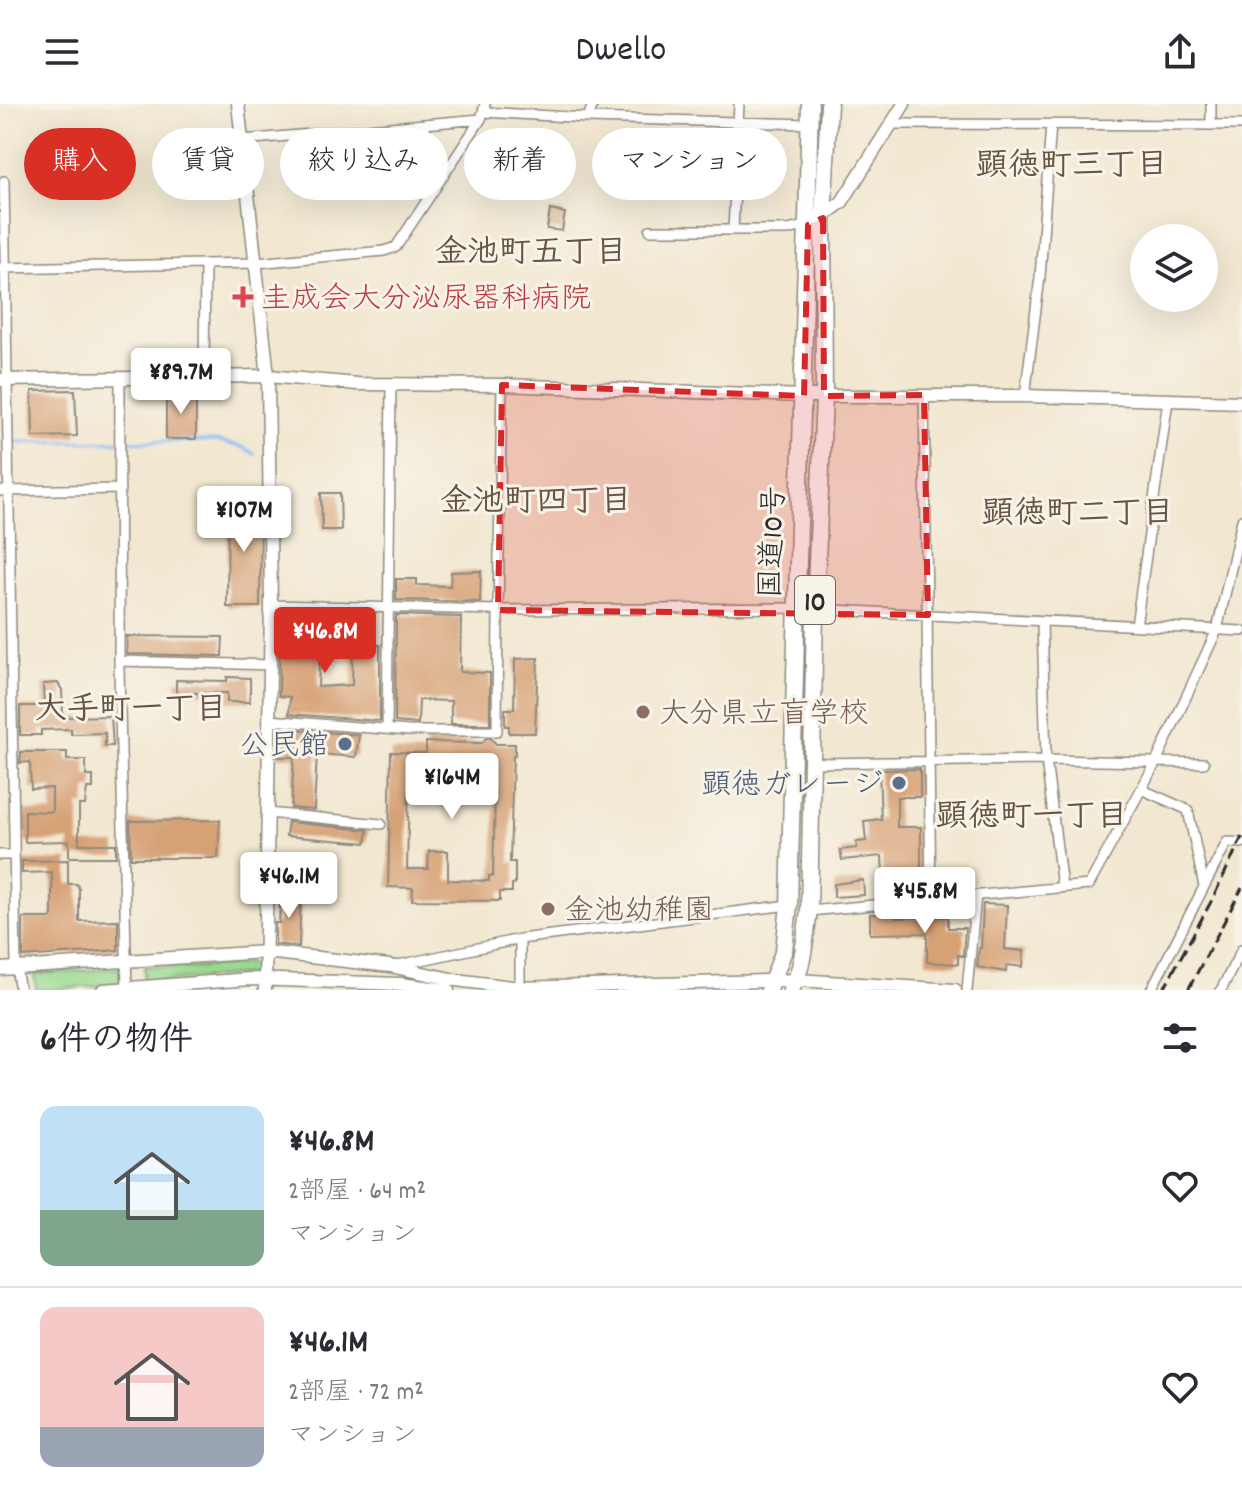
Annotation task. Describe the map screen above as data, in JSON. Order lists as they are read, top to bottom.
{
  "streets": {
    "highway": ["国道10号", "10"]
  },
  "districts": [
    "顕徳町三丁目",
    "金池町五丁目",
    "金池町四丁目",
    "顕徳町二丁目",
    "大手町一丁目",
    "顕徳町一丁目"
  ],
  "places": {
    "health": ["圭成会大分泌尿器科病院"],
    "other": [
      "大分県立盲学校",
      "公民館",
      "顕徳ガレージ",
      "金池幼稚園"
    ]
  },
  "page": {
    "header": "Dwello",
    "chip": [
      "購入",
      "賃貸",
      "絞り込み",
      "新着",
      "マンション"
    ],
    "price": [
      "¥89.7M",
      "¥107M",
      "¥46.8M",
      "¥164M",
      "¥46.1M",
      "¥45.8M"
    ],
    "heading": "6件の物件",
    "list": [
      {
        "name": "¥46.8M",
        "note": "2部屋 · 64 m² · マンション"
      },
      {
        "name": "¥46.1M",
        "note": "2部屋 · 72 m² · マンション"
      }
    ]
  }
}
